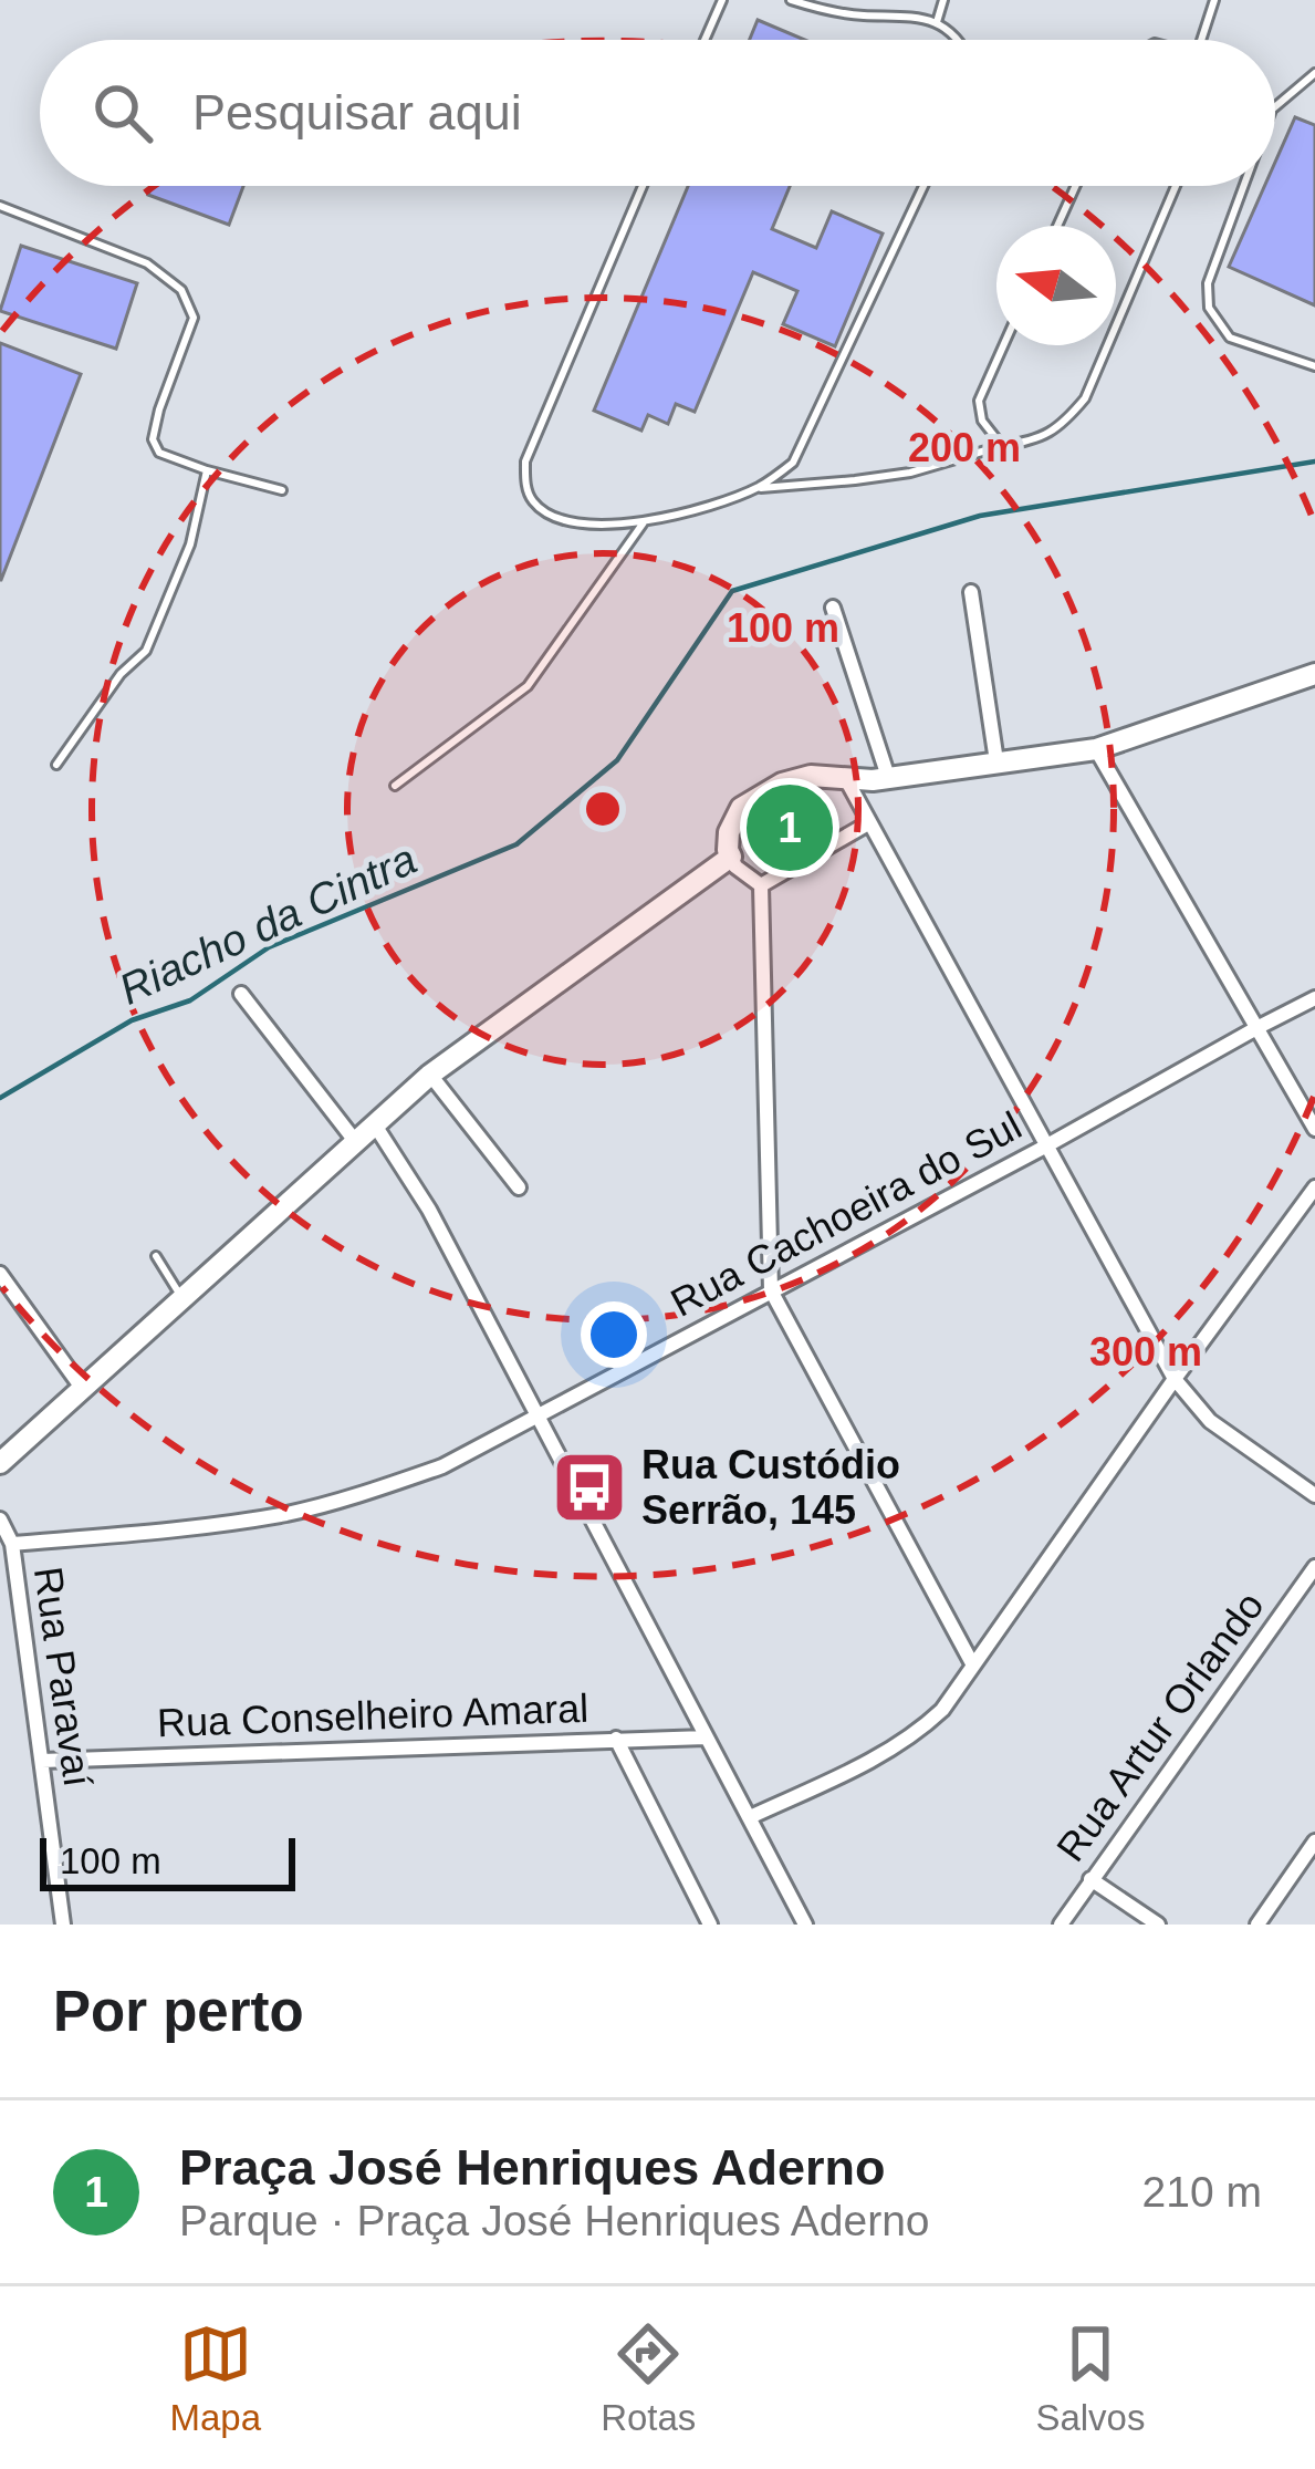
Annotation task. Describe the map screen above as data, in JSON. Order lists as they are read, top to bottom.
{
  "streets": {
    "street": [
      "Rua Cachoeira do Sul",
      "Rua Paravaí",
      "Rua Conselheiro Amaral",
      "Rua Artur Orlando"
    ]
  },
  "crossings": [
    ["Rua Cachoeira do Sul", "Rua Paravaí"],
    ["Rua Paravaí", "Rua Conselheiro Amaral"]
  ],
  "water": ["Riacho da Cintra"],
  "places": {
    "bus stop": ["Rua Custódio Serrão, 145"]
  },
  "scale_bar": "100 m",
  "north": "left",
  "page": {
    "search": "Pesquisar aqui",
    "pins": "1",
    "scale": "100 m",
    "heading": "Por perto",
    "list": [
      {
        "mark": "1",
        "name": "Praça José Henriques Aderno",
        "note": "Parque · Praça José Henriques Aderno",
        "value": "210 m"
      }
    ],
    "nav": ["Mapa", "Rotas", "Salvos"]
  },
  "rings": ["200 m", "100 m", "300 m"]
}
